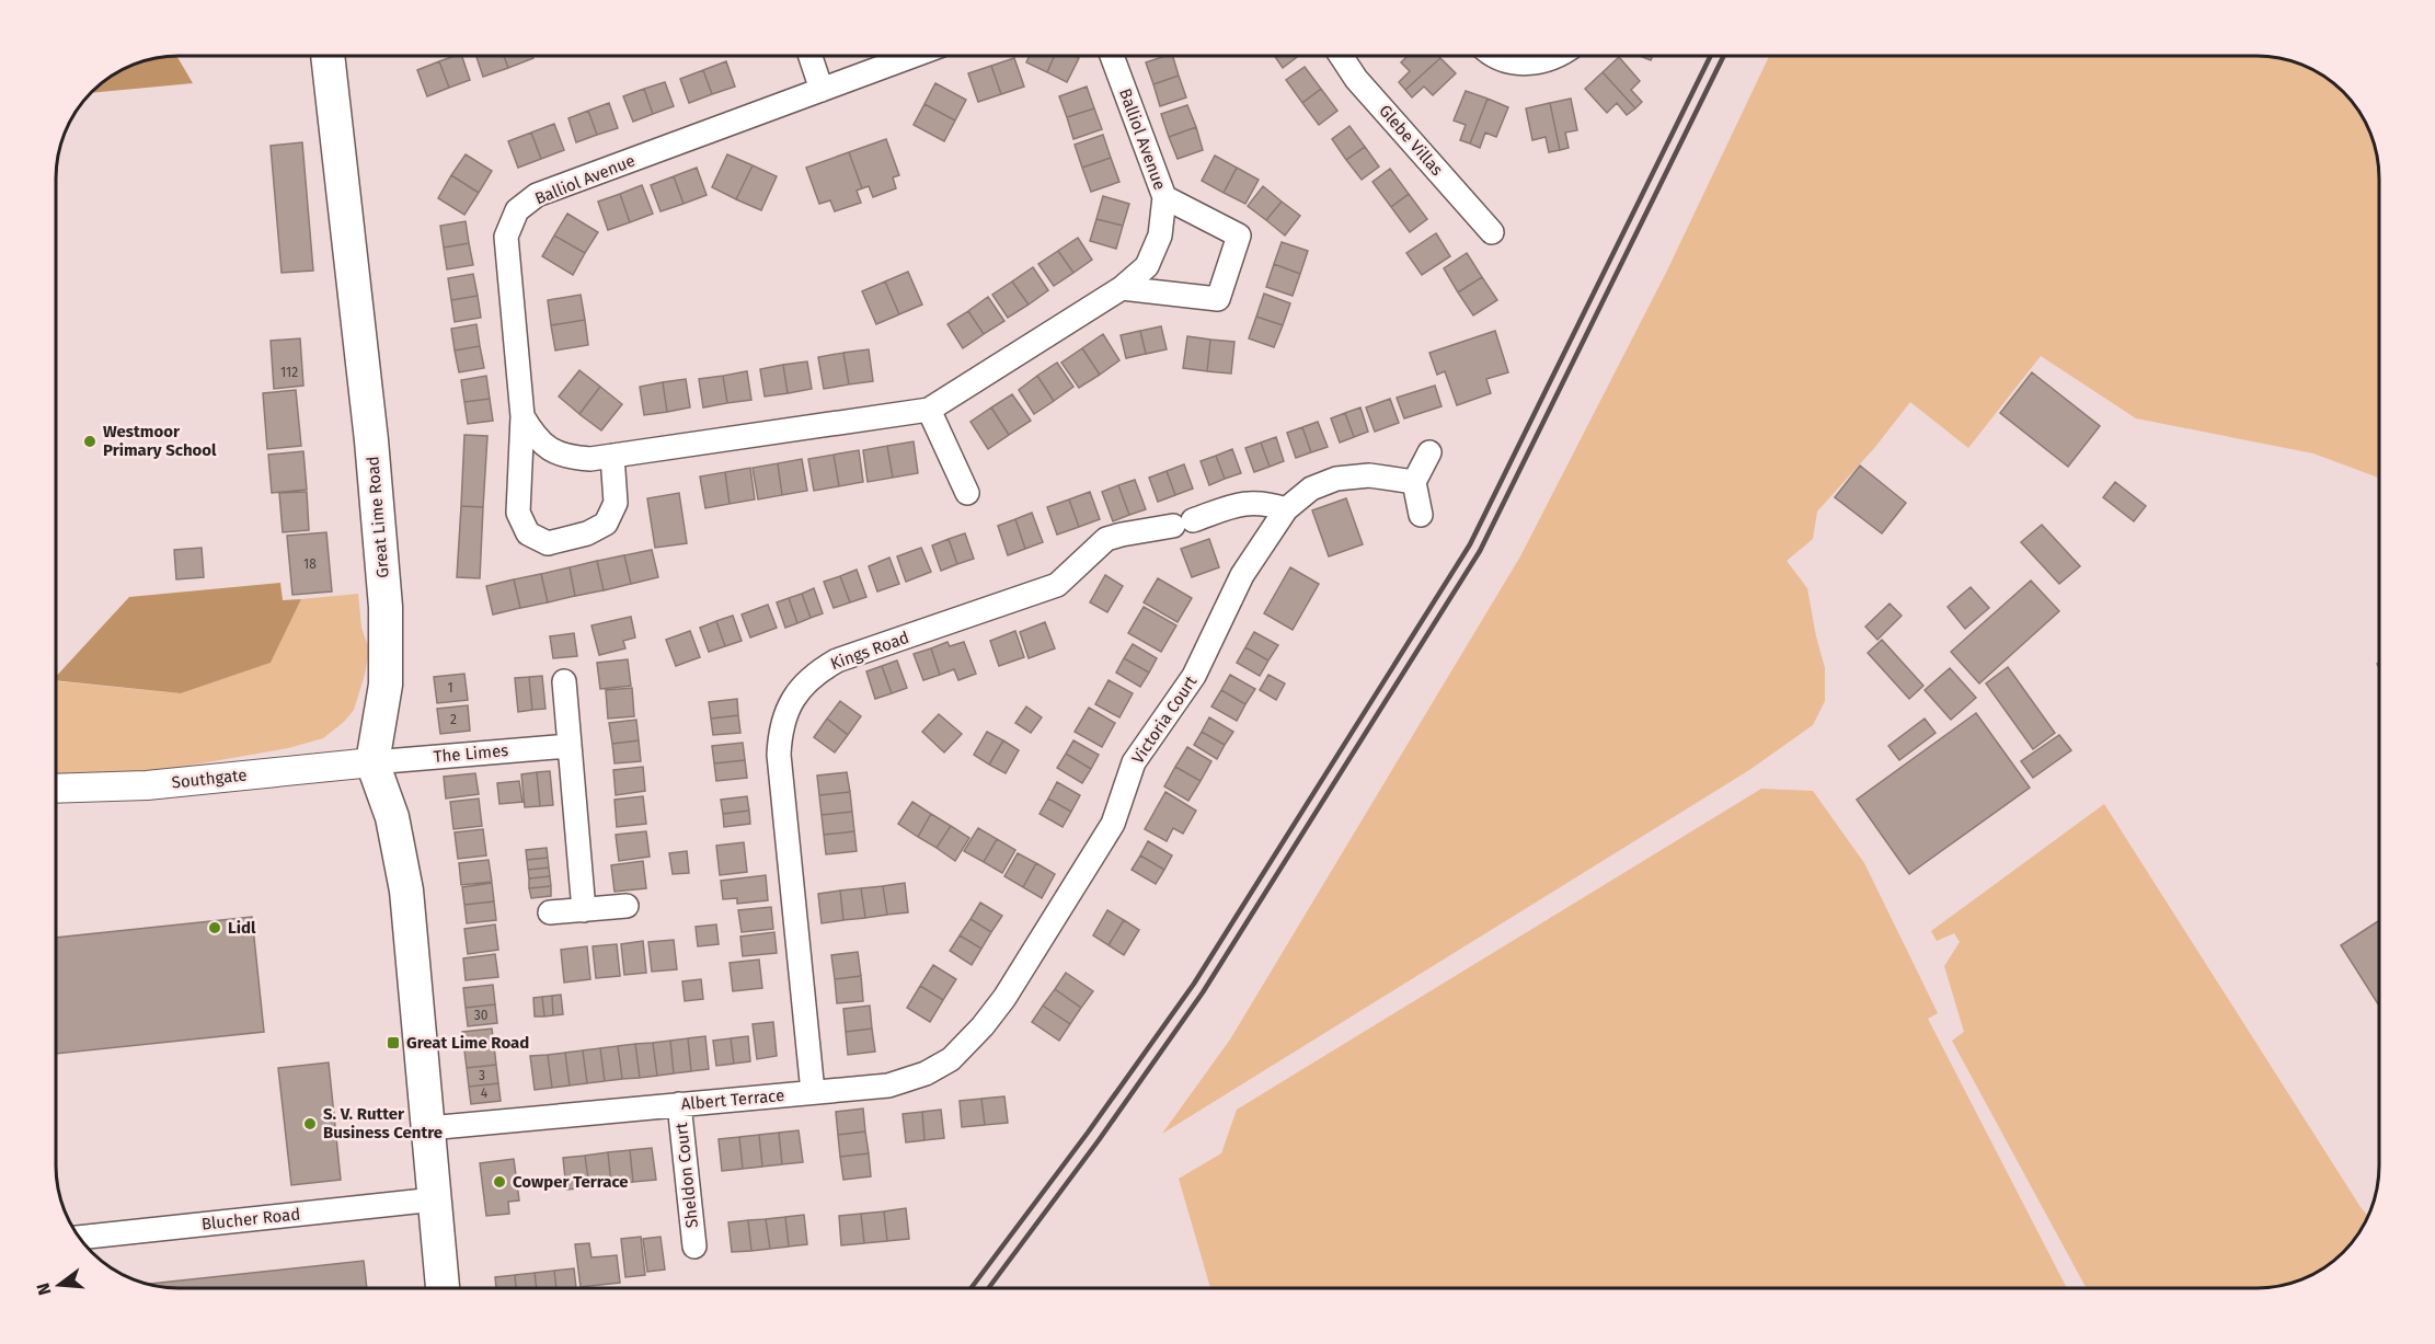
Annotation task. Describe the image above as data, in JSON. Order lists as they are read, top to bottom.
{
  "streets": {
    "main road": ["Great Lime Road"],
    "street": [
      "Balliol Avenue",
      "Glebe Villas",
      "Kings Road",
      "Victoria Court",
      "The Limes",
      "Southgate",
      "Albert Terrace",
      "Sheldon Court",
      "Blucher Road"
    ]
  },
  "crossings": [
    ["Great Lime Road", "The Limes"],
    ["Great Lime Road", "Southgate"],
    ["Great Lime Road", "Albert Terrace"],
    ["Great Lime Road", "Blucher Road"],
    ["Kings Road", "Victoria Court"],
    ["Kings Road", "Albert Terrace"],
    ["Victoria Court", "Albert Terrace"],
    ["The Limes", "Southgate"],
    ["Albert Terrace", "Sheldon Court"]
  ],
  "places": {
    "other": [
      "Westmoor Primary School",
      "Lidl",
      "S. V. Rutter Business Centre",
      "Cowper Terrace"
    ],
    "transit": ["Great Lime Road"]
  },
  "house_numbers": [
    "112",
    "18",
    "1",
    "2",
    "30",
    "3",
    "4"
  ],
  "north": "left"
}
